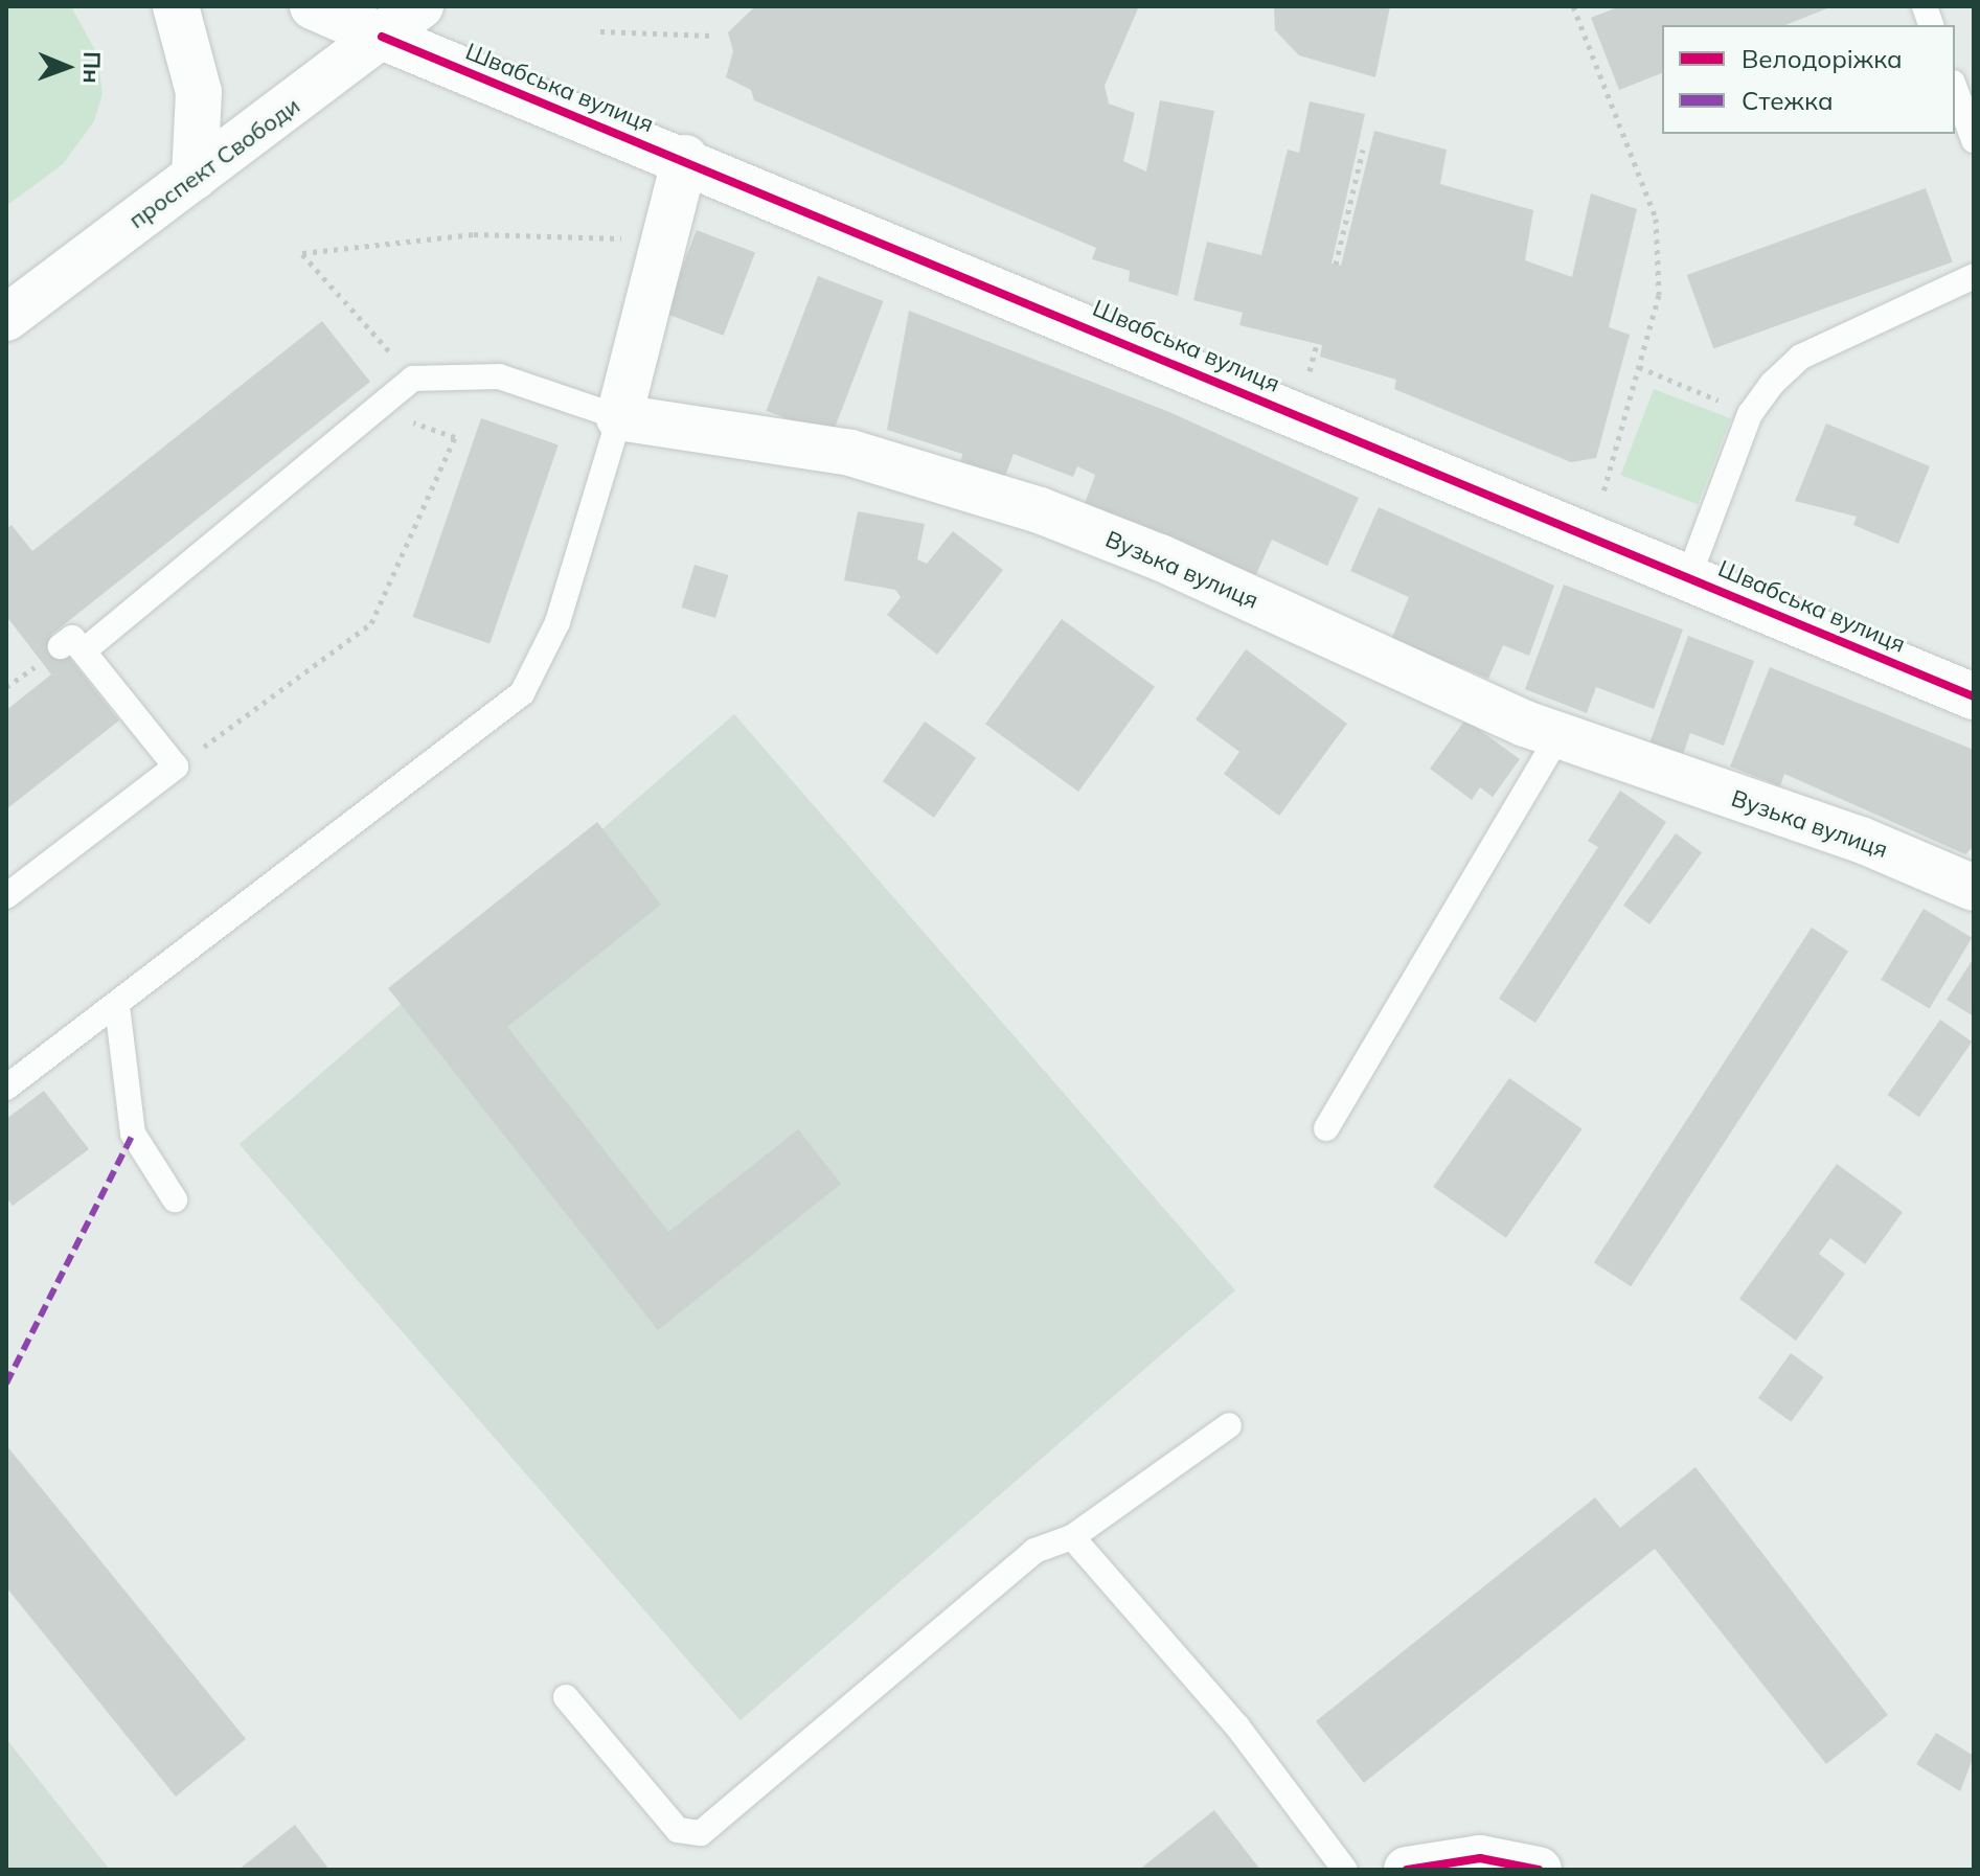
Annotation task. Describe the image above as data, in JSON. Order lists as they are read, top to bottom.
{
  "streets": {
    "street": ["Швабська вулиця", "проспект Свободи", "Вузька вулиця"]
  },
  "crossings": [
    ["Швабська вулиця", "проспект Свободи"]
  ],
  "legend": ["Велодоріжка", "Стежка"],
  "north": "right"
}
